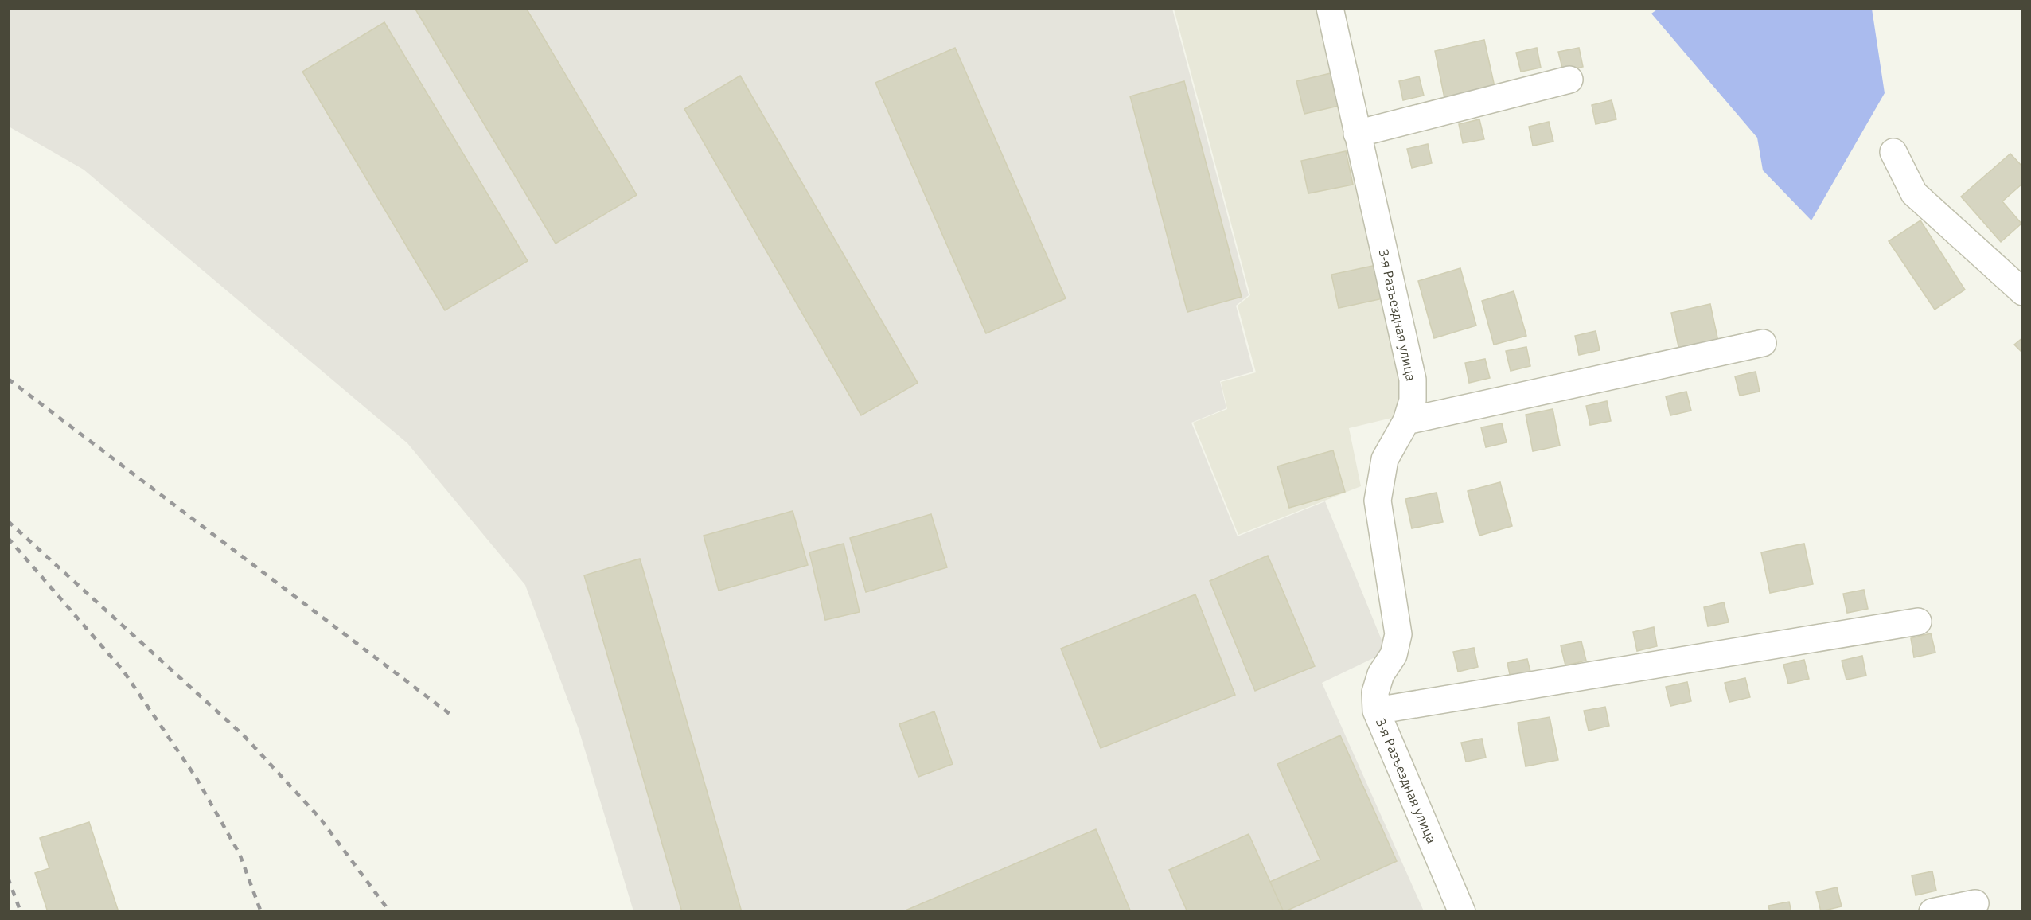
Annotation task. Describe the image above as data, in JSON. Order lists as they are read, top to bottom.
{
  "streets": {
    "street": ["3-я Разъездная улица"]
  }
}
